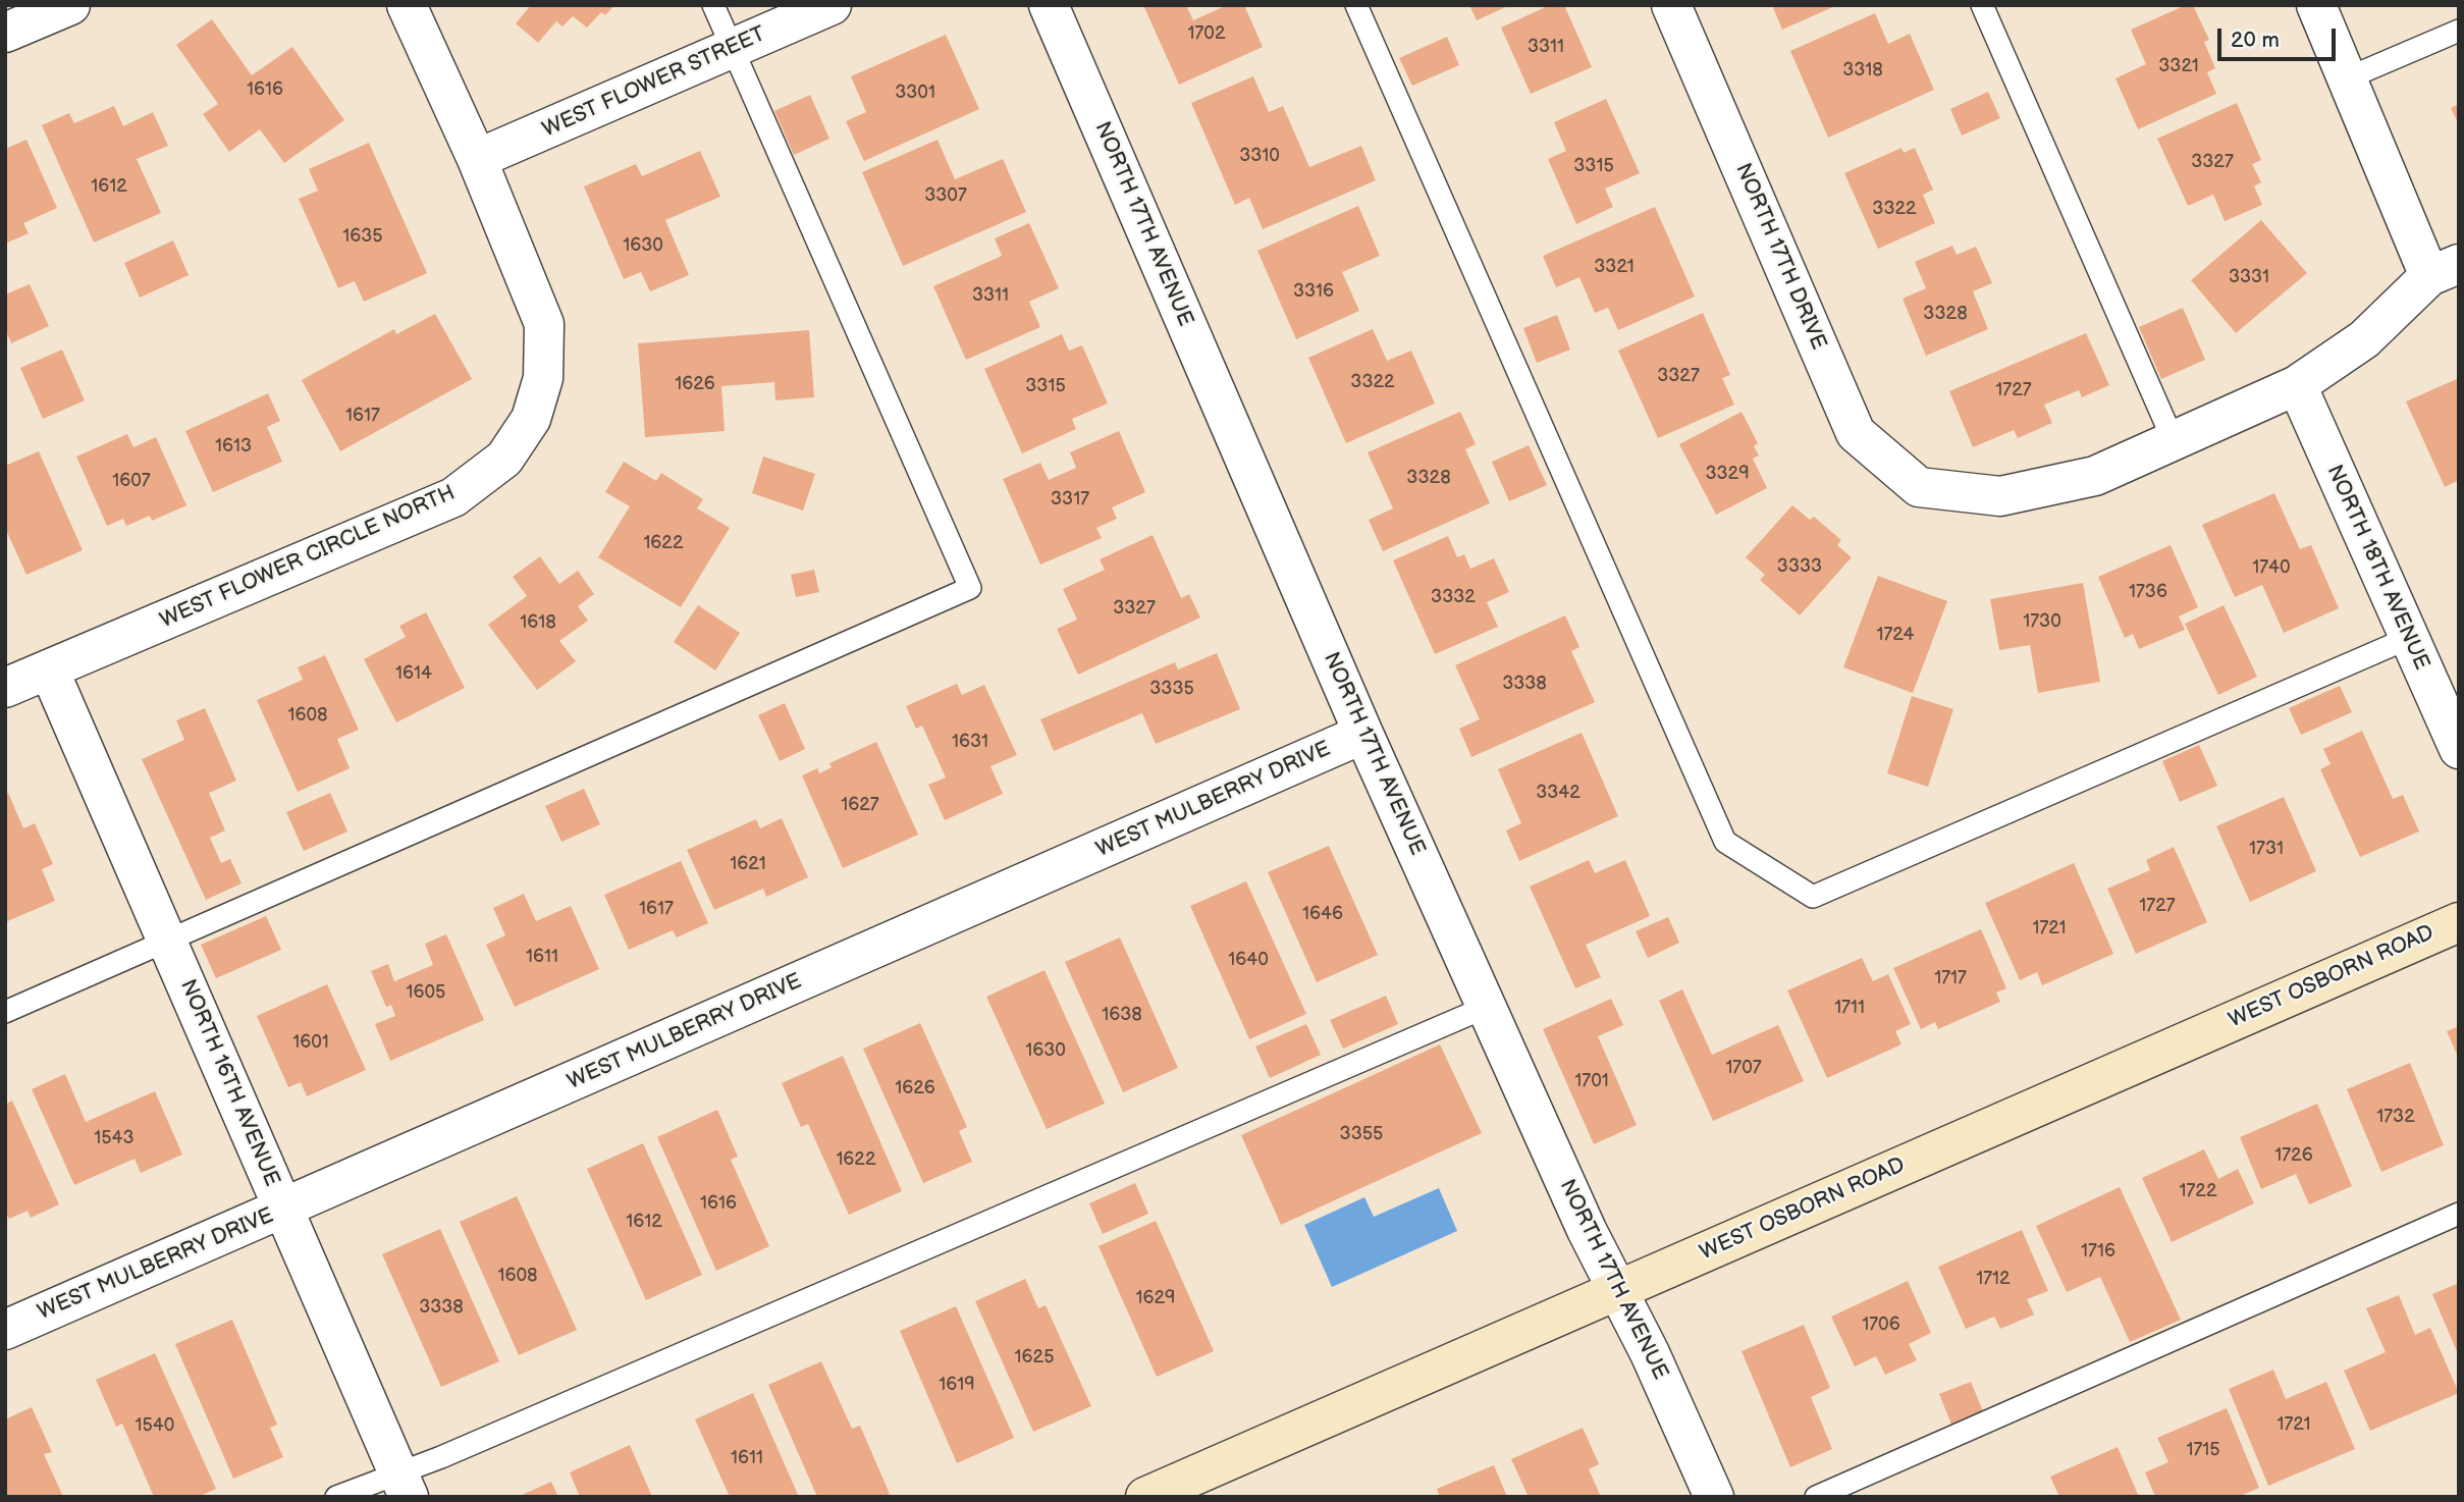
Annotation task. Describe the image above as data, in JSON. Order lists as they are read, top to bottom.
{
  "streets": {
    "street": [
      "WEST FLOWER STREET",
      "NORTH 17TH AVENUE",
      "NORTH 17TH DRIVE",
      "WEST FLOWER CIRCLE NORTH",
      "NORTH 18TH AVENUE",
      "WEST MULBERRY DRIVE",
      "WEST OSBORN ROAD",
      "NORTH 16TH AVENUE"
    ]
  },
  "crossings": [
    ["WEST FLOWER STREET", "WEST FLOWER CIRCLE NORTH"],
    ["NORTH 17TH AVENUE", "WEST MULBERRY DRIVE"],
    ["NORTH 17TH AVENUE", "WEST OSBORN ROAD"],
    ["WEST FLOWER CIRCLE NORTH", "NORTH 16TH AVENUE"],
    ["WEST MULBERRY DRIVE", "NORTH 16TH AVENUE"]
  ],
  "house_numbers": [
    "1702",
    "3311",
    "3321",
    "3318",
    "1616",
    "3301",
    "3310",
    "3327",
    "3315",
    "1612",
    "3307",
    "3322",
    "1635",
    "1630",
    "3321",
    "3331",
    "3316",
    "3311",
    "3328",
    "3327",
    "3322",
    "1626",
    "3315",
    "1727",
    "1617",
    "1613",
    "3329",
    "3328",
    "1607",
    "3317",
    "1622",
    "3333",
    "1740",
    "1736",
    "3332",
    "3327",
    "1730",
    "1618",
    "1724",
    "1614",
    "3338",
    "3335",
    "1608",
    "1631",
    "3342",
    "1627",
    "1731",
    "1621",
    "1727",
    "1617",
    "1646",
    "1721",
    "1611",
    "1640",
    "1717",
    "1605",
    "1711",
    "1638",
    "1601",
    "1630",
    "1707",
    "1701",
    "1626",
    "1732",
    "3355",
    "1543",
    "1726",
    "1622",
    "1722",
    "1616",
    "1612",
    "1716",
    "1608",
    "1712",
    "1629",
    "3338",
    "1706",
    "1625",
    "1619",
    "1721",
    "1540",
    "1715",
    "1611"
  ],
  "scale_bar": "20 m"
}
